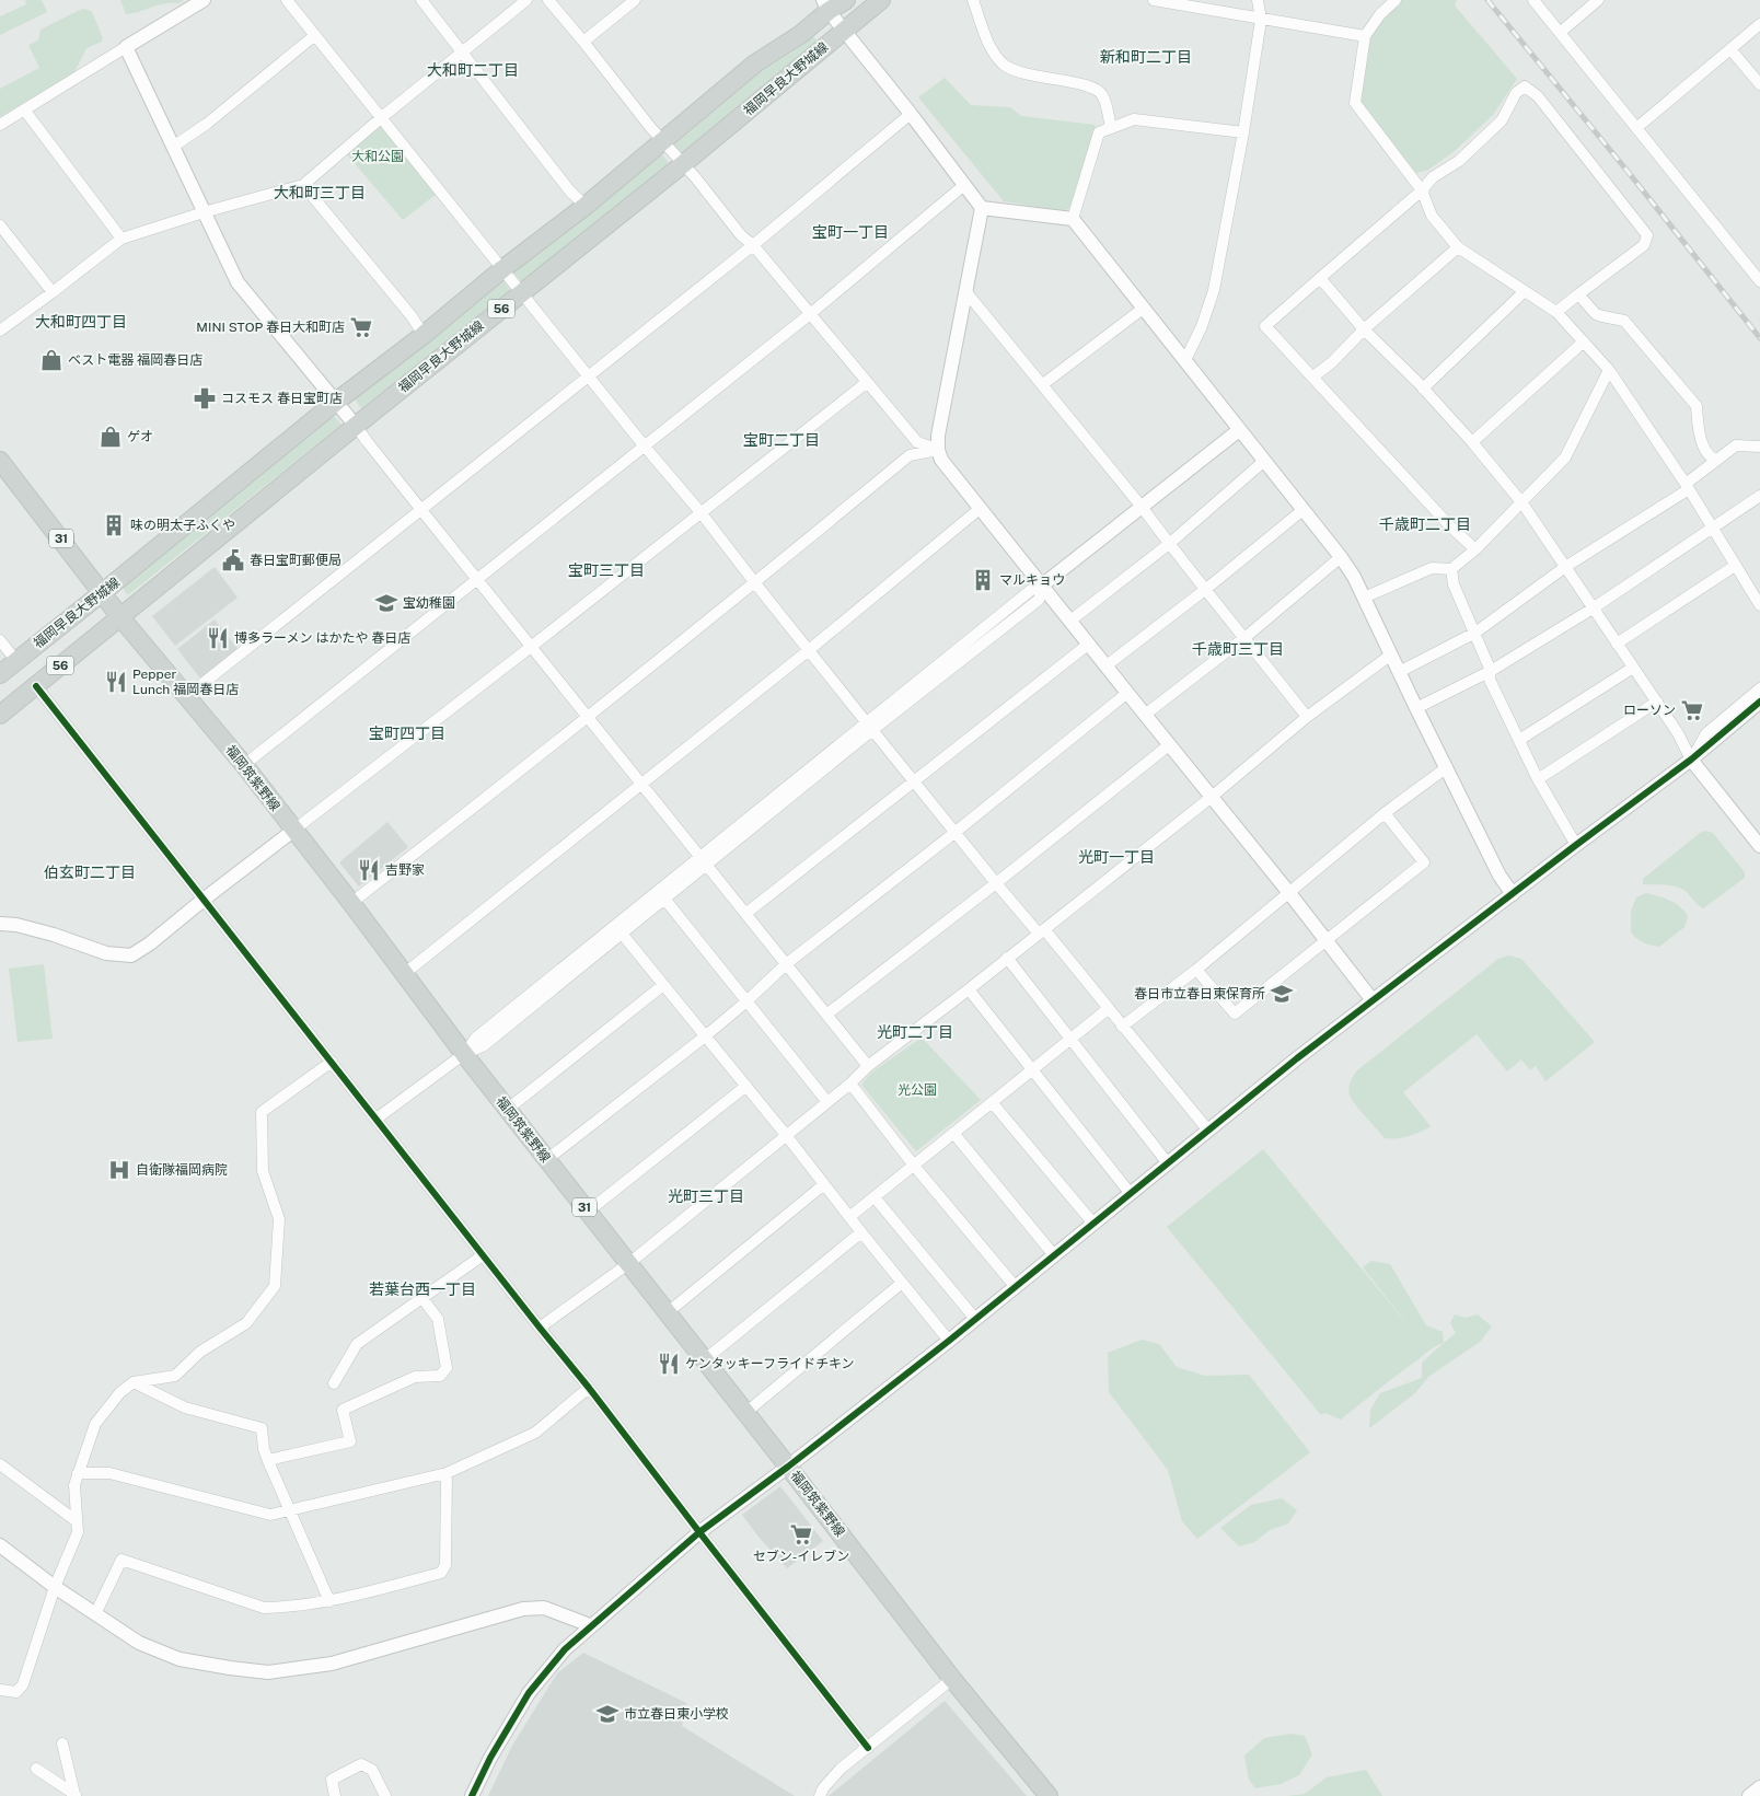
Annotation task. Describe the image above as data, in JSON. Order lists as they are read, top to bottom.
{
  "streets": {
    "main road": [
      "福岡早良大野城線",
      "56",
      "31",
      "福岡筑紫野線"
    ]
  },
  "crossings": [
    ["福岡早良大野城線", "福岡筑紫野線"]
  ],
  "districts": [
    "新和町二丁目",
    "大和町二丁目",
    "大和町三丁目",
    "宝町一丁目",
    "大和町四丁目",
    "宝町二丁目",
    "千歳町二丁目",
    "宝町三丁目",
    "千歳町三丁目",
    "宝町四丁目",
    "光町一丁目",
    "伯玄町二丁目",
    "光町二丁目",
    "光町三丁目",
    "若葉台西一丁目"
  ],
  "parks": ["大和公園", "光公園"],
  "places": {
    "supermarket": ["MINI STOP 春日大和町店", "ローソン", "セブン-イレブン"],
    "shop": ["ベスト電器 福岡春日店", "ゲオ"],
    "pharmacy": ["コスモス 春日宝町店"],
    "building": ["味の明太子ふくや", "マルキョウ"],
    "public building": ["春日宝町郵便局"],
    "school or university": ["宝幼稚園", "春日市立春日東保育所", "市立春日東小学校"],
    "restaurant": [
      "博多ラーメン はかたや 春日店",
      "Pepper Lunch 福岡春日店",
      "吉野家",
      "ケンタッキーフライドチキン"
    ],
    "hospital": ["自衛隊福岡病院"]
  }
}
